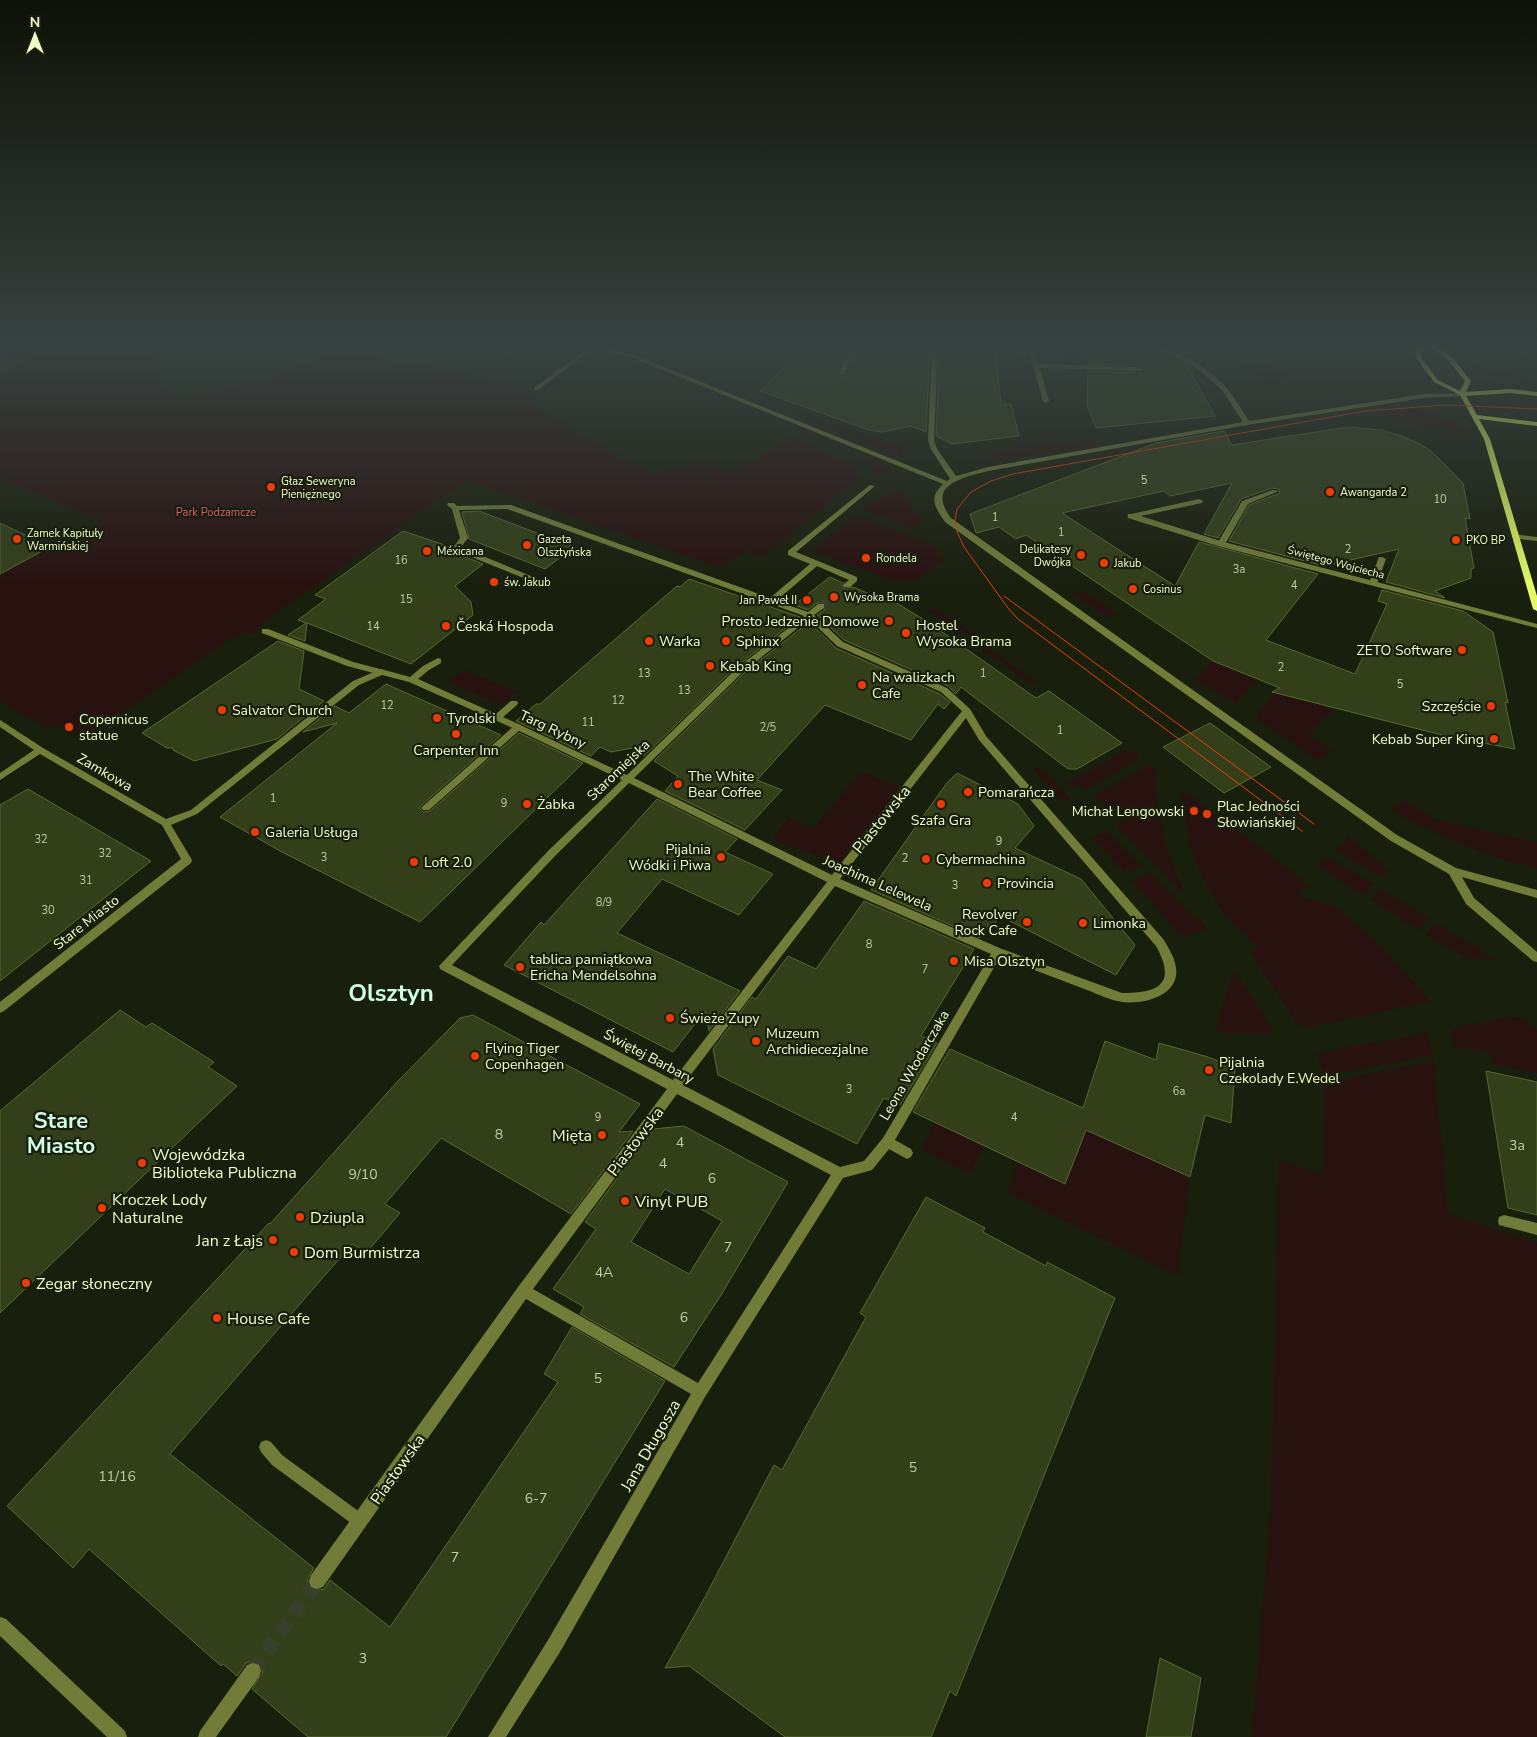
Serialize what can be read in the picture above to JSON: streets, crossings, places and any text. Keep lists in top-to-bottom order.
{
  "streets": {
    "street": [
      "Świętego Wojciecha",
      "Targ Rybny",
      "Staromiejska",
      "Zamkowa",
      "Piastowska",
      "Joachima Lelewela",
      "Stare Miasto",
      "Świętej Barbary",
      "Leona Włodarczaka",
      "Jana Długosza"
    ]
  },
  "crossings": [
    ["Targ Rybny", "Staromiejska"],
    ["Targ Rybny", "Joachima Lelewela"],
    ["Staromiejska", "Joachima Lelewela"],
    ["Staromiejska", "Świętej Barbary"],
    ["Zamkowa", "Stare Miasto"],
    ["Piastowska", "Joachima Lelewela"],
    ["Piastowska", "Świętej Barbary"],
    ["Joachima Lelewela", "Leona Włodarczaka"],
    ["Świętej Barbary", "Leona Włodarczaka"],
    ["Świętej Barbary", "Jana Długosza"],
    ["Leona Włodarczaka", "Jana Długosza"]
  ],
  "districts": ["Olsztyn", "Stare Miasto"],
  "parks": ["Park Podzamcze"],
  "places": [
    "Głaz Seweryna Pieniężnego",
    "Awangarda 2",
    "Zamek Kapituły Warmińskiej",
    "PKO BP",
    "Gazeta Olsztyńska",
    "Méxicana",
    "Delikatesy Dwójka",
    "Rondela",
    "Jakub",
    "św. Jakub",
    "Cosinus",
    "Wysoka Brama",
    "Jan Paweł II",
    "Prosto Jedzenie Domowe",
    "Česká Hospoda",
    "Hostel Wysoka Brama",
    "Warka",
    "Sphinx",
    "ZETO Software",
    "Kebab King",
    "Na walizkach Cafe",
    "Szczęście",
    "Salvator Church",
    "Tyrolski",
    "Copernicus statue",
    "Carpenter Inn",
    "Kebab Super King",
    "The White Bear Coffee",
    "Pomarańcza",
    "Żabka",
    "Szafa Gra",
    "Michał Lengowski",
    "Plac Jedności Słowiańskiej",
    "Galeria Usługa",
    "Pijalnia Wódki i Piwa",
    "Cybermachina",
    "Loft 2.0",
    "Provincia",
    "Revolver Rock Cafe",
    "Limonka",
    "Misa Olsztyn",
    "tablica pamiątkowa Ericha Mendelsohna",
    "Świeże Zupy",
    "Muzeum Archidiecezjalne",
    "Flying Tiger Copenhagen",
    "Pijalnia Czekolady E.Wedel",
    "Mięta",
    "Wojewódzka Biblioteka Publiczna",
    "Vinyl PUB",
    "Kroczek Lody Naturalne",
    "Dziupla",
    "Jan z Łajs",
    "Dom Burmistrza",
    "Zegar słoneczny",
    "House Cafe"
  ],
  "house_numbers": [
    "5",
    "10",
    "1",
    "1",
    "2",
    "16",
    "3a",
    "4",
    "15",
    "14",
    "2",
    "13",
    "1",
    "5",
    "13",
    "12",
    "12",
    "11",
    "2/5",
    "1",
    "1",
    "9",
    "32",
    "9",
    "32",
    "3",
    "2",
    "31",
    "3",
    "8/9",
    "30",
    "8",
    "7",
    "3",
    "6a",
    "9",
    "4",
    "8",
    "4",
    "3a",
    "4",
    "9/10",
    "6",
    "7",
    "4A",
    "6",
    "5",
    "5",
    "11/16",
    "6-7",
    "7",
    "3"
  ],
  "north": "top"
}
